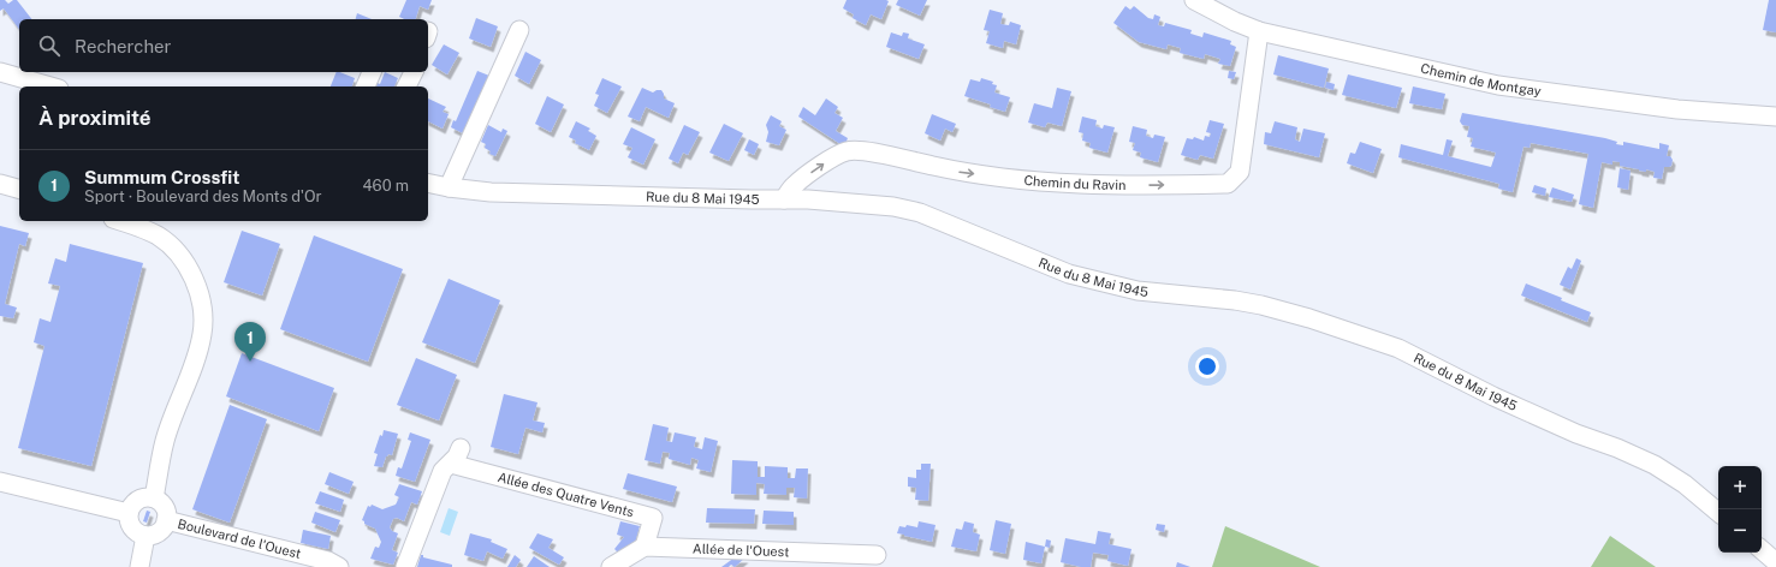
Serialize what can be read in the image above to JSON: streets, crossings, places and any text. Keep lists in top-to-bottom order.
{
  "streets": {
    "street": [
      "Chemin de Montgay",
      "Chemin du Ravin",
      "Rue du 8 Mai 1945",
      "Allée des Quatre Vents",
      "Boulevard de l'Ouest",
      "Allée de l'Ouest"
    ]
  },
  "crossings": [
    ["Chemin de Montgay", "Chemin du Ravin"],
    ["Chemin du Ravin", "Rue du 8 Mai 1945"],
    ["Allée des Quatre Vents", "Allée de l'Ouest"]
  ],
  "one_way": ["Chemin du Ravin"],
  "page": {
    "search": "Rechercher",
    "heading": "À proximité",
    "list": [
      {
        "mark": "1",
        "name": "Summum Crossfit",
        "note": "Sport · Boulevard des Monts d'Or",
        "value": "460 m"
      }
    ],
    "pins": "1",
    "map_buttons": ["+", "−"]
  }
}
